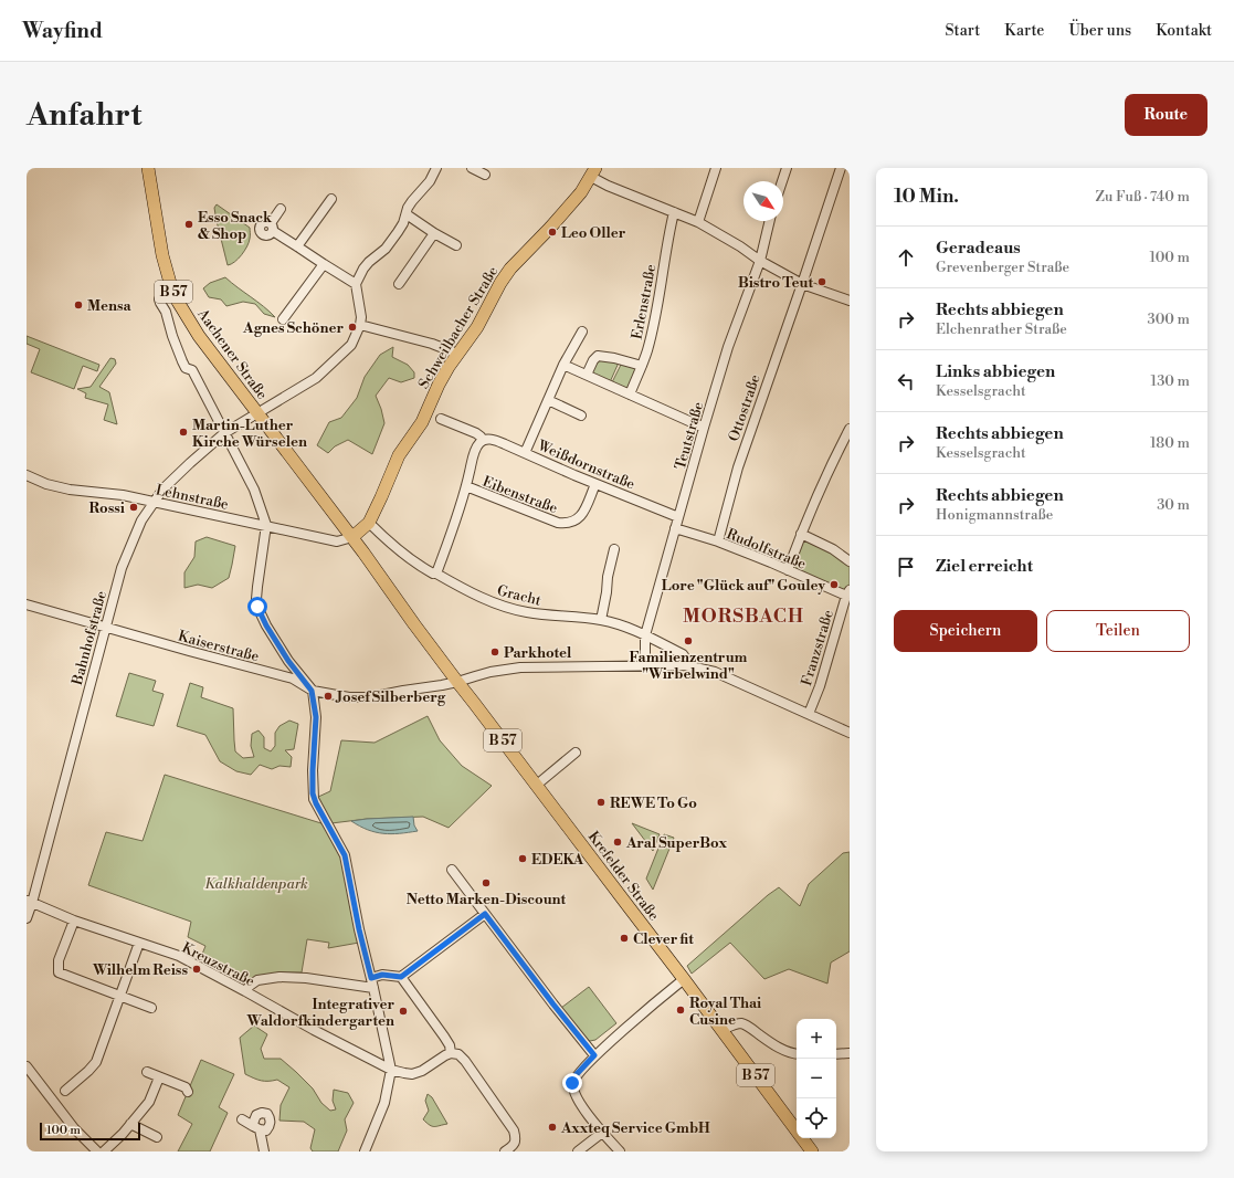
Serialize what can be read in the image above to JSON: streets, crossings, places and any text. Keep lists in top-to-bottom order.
{
  "streets": {
    "main road": [
      "B 57",
      "Schweilbacher Straße",
      "Aachener Straße",
      "Krefelder Straße"
    ],
    "street": [
      "Erlenstraße",
      "Ottostraße",
      "Teutstraße",
      "Weißdornstraße",
      "Eibenstraße",
      "Lehnstraße",
      "Rudolfstraße",
      "Gracht",
      "Bahnhofstraße",
      "Kaiserstraße",
      "Franzstraße",
      "Kreuzstraße"
    ]
  },
  "crossings": [
    ["Schweilbacher Straße", "Aachener Straße"],
    ["Schweilbacher Straße", "Lehnstraße"],
    ["Schweilbacher Straße", "Gracht"],
    ["Aachener Straße", "Lehnstraße"],
    ["Aachener Straße", "Bahnhofstraße"],
    ["Aachener Straße", "Kaiserstraße"],
    ["Aachener Straße", "Krefelder Straße"],
    ["Ottostraße", "Rudolfstraße"],
    ["Teutstraße", "Weißdornstraße"],
    ["Teutstraße", "Rudolfstraße"],
    ["Teutstraße", "Gracht"],
    ["Teutstraße", "Kaiserstraße"],
    ["Weißdornstraße", "Eibenstraße"],
    ["Lehnstraße", "Bahnhofstraße"],
    ["Rudolfstraße", "Franzstraße"],
    ["Gracht", "Kaiserstraße"],
    ["Bahnhofstraße", "Kaiserstraße"],
    ["Bahnhofstraße", "Kreuzstraße"],
    ["Kaiserstraße", "Franzstraße"],
    ["Kaiserstraße", "Krefelder Straße"]
  ],
  "districts": ["MORSBACH"],
  "parks": ["Kalkhaldenpark"],
  "places": [
    "Esso Snack & Shop",
    "Leo Oller",
    "Bistro Teut",
    "Mensa",
    "Agnes Schöner",
    "Martin-Luther Kirche Würselen",
    "Rossi",
    "Lore \"Glück auf\" Gouley",
    "Familienzentrum \"Wirbelwind\"",
    "Parkhotel",
    "Josef Silberberg",
    "REWE To Go",
    "Aral SuperBox",
    "EDEKA",
    "Netto Marken-Discount",
    "Clever fit",
    "Wilhelm Reiss",
    "Royal Thai Cusine",
    "Integrativer Waldorfkindergarten",
    "Axxteq Service GmbH"
  ],
  "scale_bar": "100 m",
  "north": "bottom right",
  "page": {
    "header": "Wayfind",
    "nav": [
      "Start",
      "Karte",
      "Über uns",
      "Kontakt"
    ],
    "buttons": [
      "Route",
      ["Speichern", "Teilen"]
    ],
    "title": "Anfahrt",
    "heading": ["10 Min.", "Zu Fuß · 740 m"],
    "list": [
      ["Geradeaus", "Grevenberger Straße", "100 m"],
      ["Rechts abbiegen", "Elchenrather Straße", "300 m"],
      ["Links abbiegen", "Kesselsgracht", "130 m"],
      ["Rechts abbiegen", "Kesselsgracht", "180 m"],
      ["Rechts abbiegen", "Honigmannstraße", "30 m"],
      "Ziel erreicht"
    ],
    "map_buttons": ["+", "−"],
    "scale": "100 m"
  }
}
